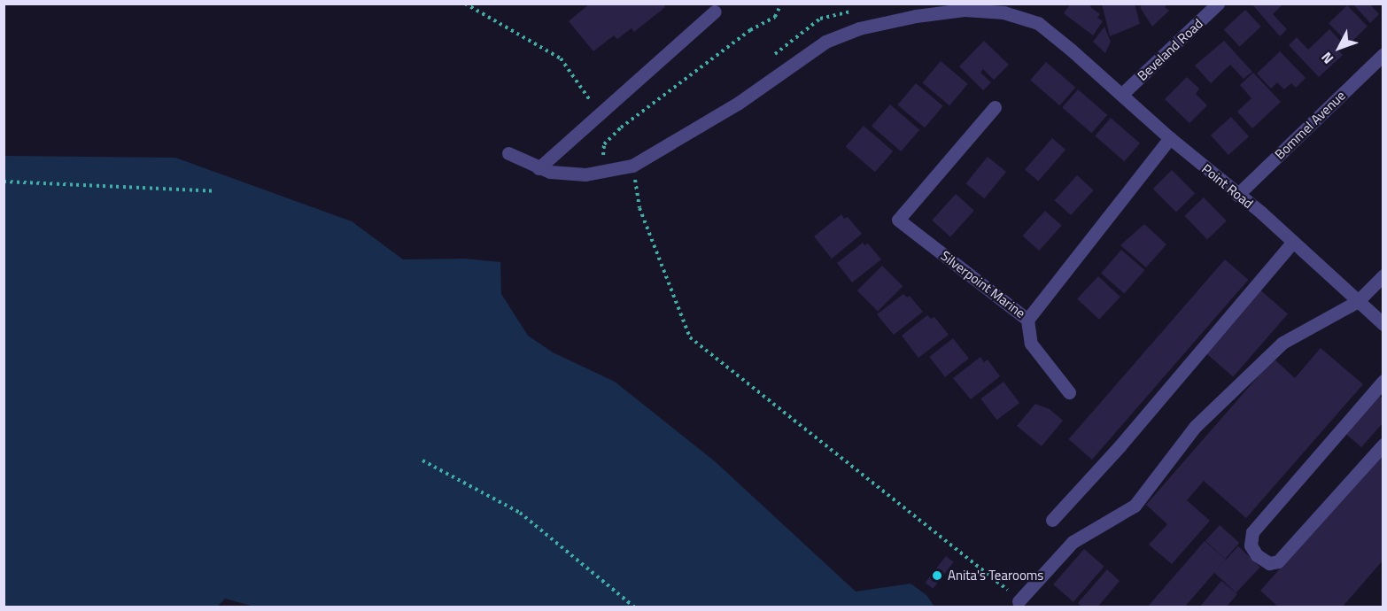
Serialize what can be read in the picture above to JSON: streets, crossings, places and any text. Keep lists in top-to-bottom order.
{
  "streets": {
    "street": [
      "Beveland Road",
      "Bommel Avenue",
      "Point Road",
      "Silverpoint Marine"
    ]
  },
  "crossings": [
    ["Beveland Road", "Point Road"],
    ["Bommel Avenue", "Point Road"],
    ["Point Road", "Silverpoint Marine"]
  ],
  "places": ["Anita's Tearooms"],
  "north": "bottom left"
}
